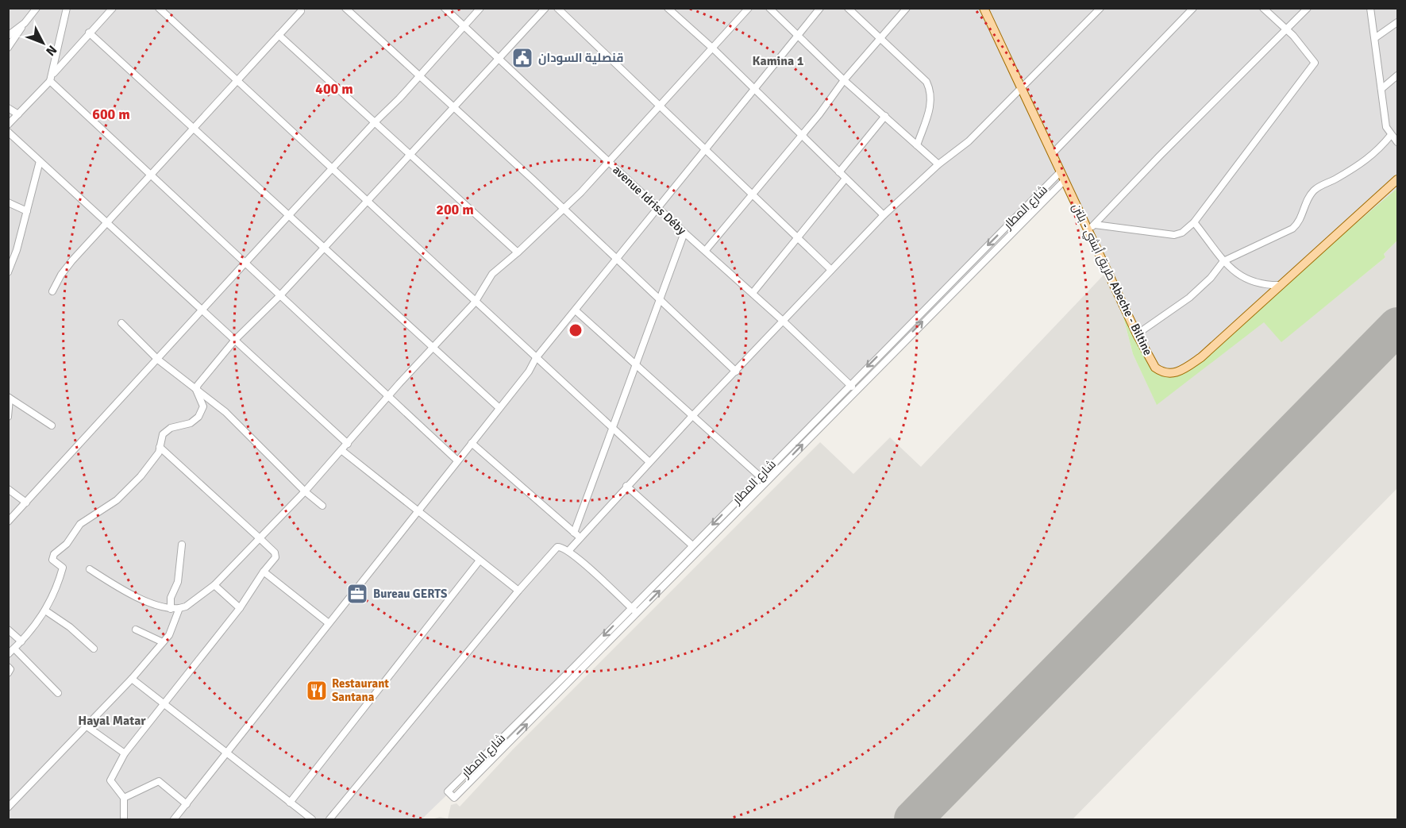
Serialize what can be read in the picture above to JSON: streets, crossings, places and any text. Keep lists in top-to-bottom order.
{
  "streets": {
    "main road": ["طريق أبشي - بلتن Abeche - Biltine"],
    "street": ["avenue Idriss Déby", "شارع المطار"]
  },
  "crossings": [
    ["avenue Idriss Déby", "شارع المطار"],
    ["شارع المطار", "طريق أبشي - بلتن Abeche - Biltine"]
  ],
  "districts": ["Kamina 1", "Hayal Matar"],
  "places": {
    "public building": ["قنصلية السودان"],
    "office": ["Bureau GERTS"],
    "restaurant": ["Restaurant Santana"]
  },
  "north": "bottom right",
  "rings": ["400 m", "600 m", "200 m"]
}
